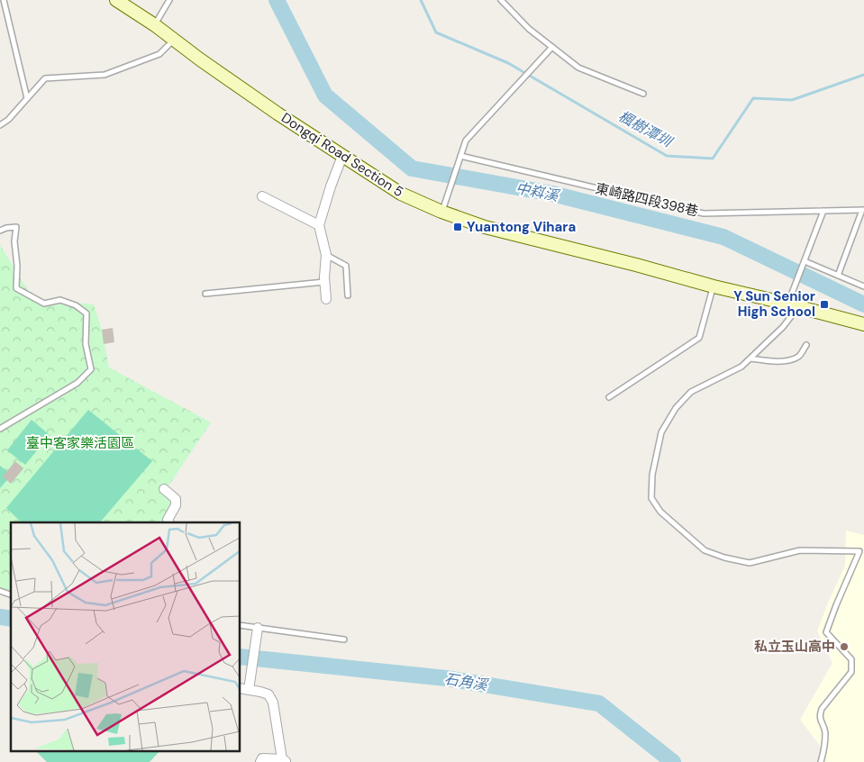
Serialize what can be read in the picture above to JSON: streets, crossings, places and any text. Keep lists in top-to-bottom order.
{
  "streets": {
    "street": ["Dongqi Road Section 5"],
    "lane": ["東崎路四段398巷"]
  },
  "water": ["楓樹潭圳", "中嵙溪", "石角溪"],
  "parks": ["臺中客家樂活園區"],
  "places": {
    "transit": ["Yuantong Vihara", "Y Sun Senior High School"],
    "other": ["私立玉山高中"]
  }
}
